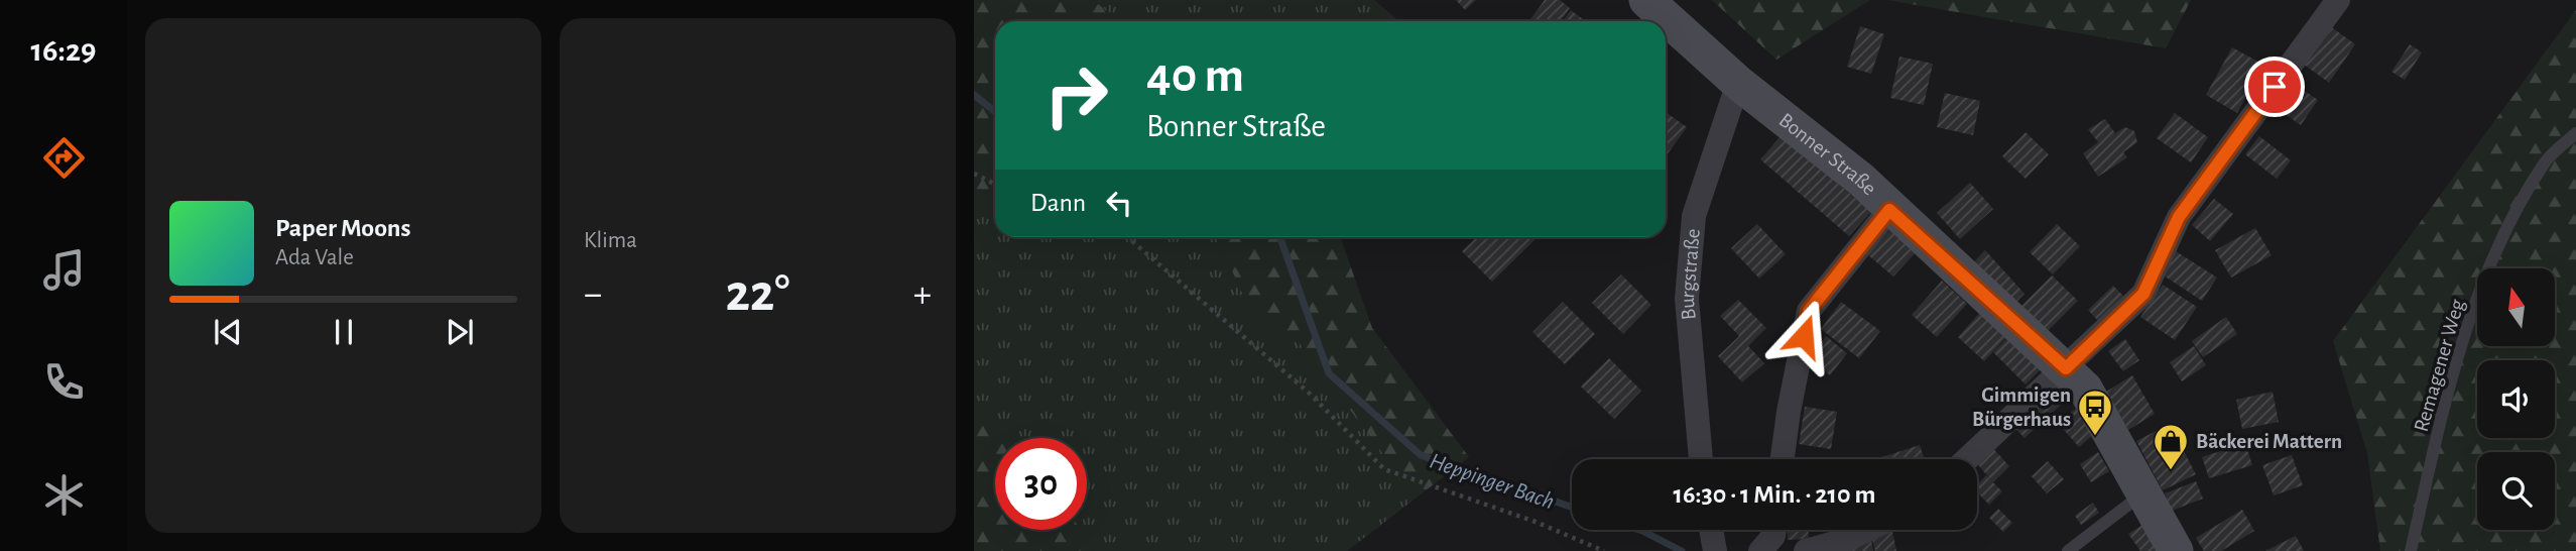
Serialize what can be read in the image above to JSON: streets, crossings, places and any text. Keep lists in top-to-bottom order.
{
  "streets": {
    "main road": ["Bonner Straße"],
    "street": ["Burgstraße"],
    "lane": ["Remagener Weg"]
  },
  "crossings": [
    ["Bonner Straße", "Burgstraße"]
  ],
  "water": ["Heppinger Bach"],
  "places": {
    "bus stop": ["Gimmigen Bürgerhaus"],
    "shop": ["Bäckerei Mattern"]
  },
  "north": "top",
  "page": {
    "tabs": "16:29",
    "tile": "Klima",
    "turn": ["40 m", "Bonner Straße"],
    "then": "Dann",
    "song": ["Paper Moons", "Ada Vale"],
    "heat": ["−", "22°", "+"],
    "limit": "30",
    "trip": "16:30 · 1 Min. · 210 m"
  }
}
